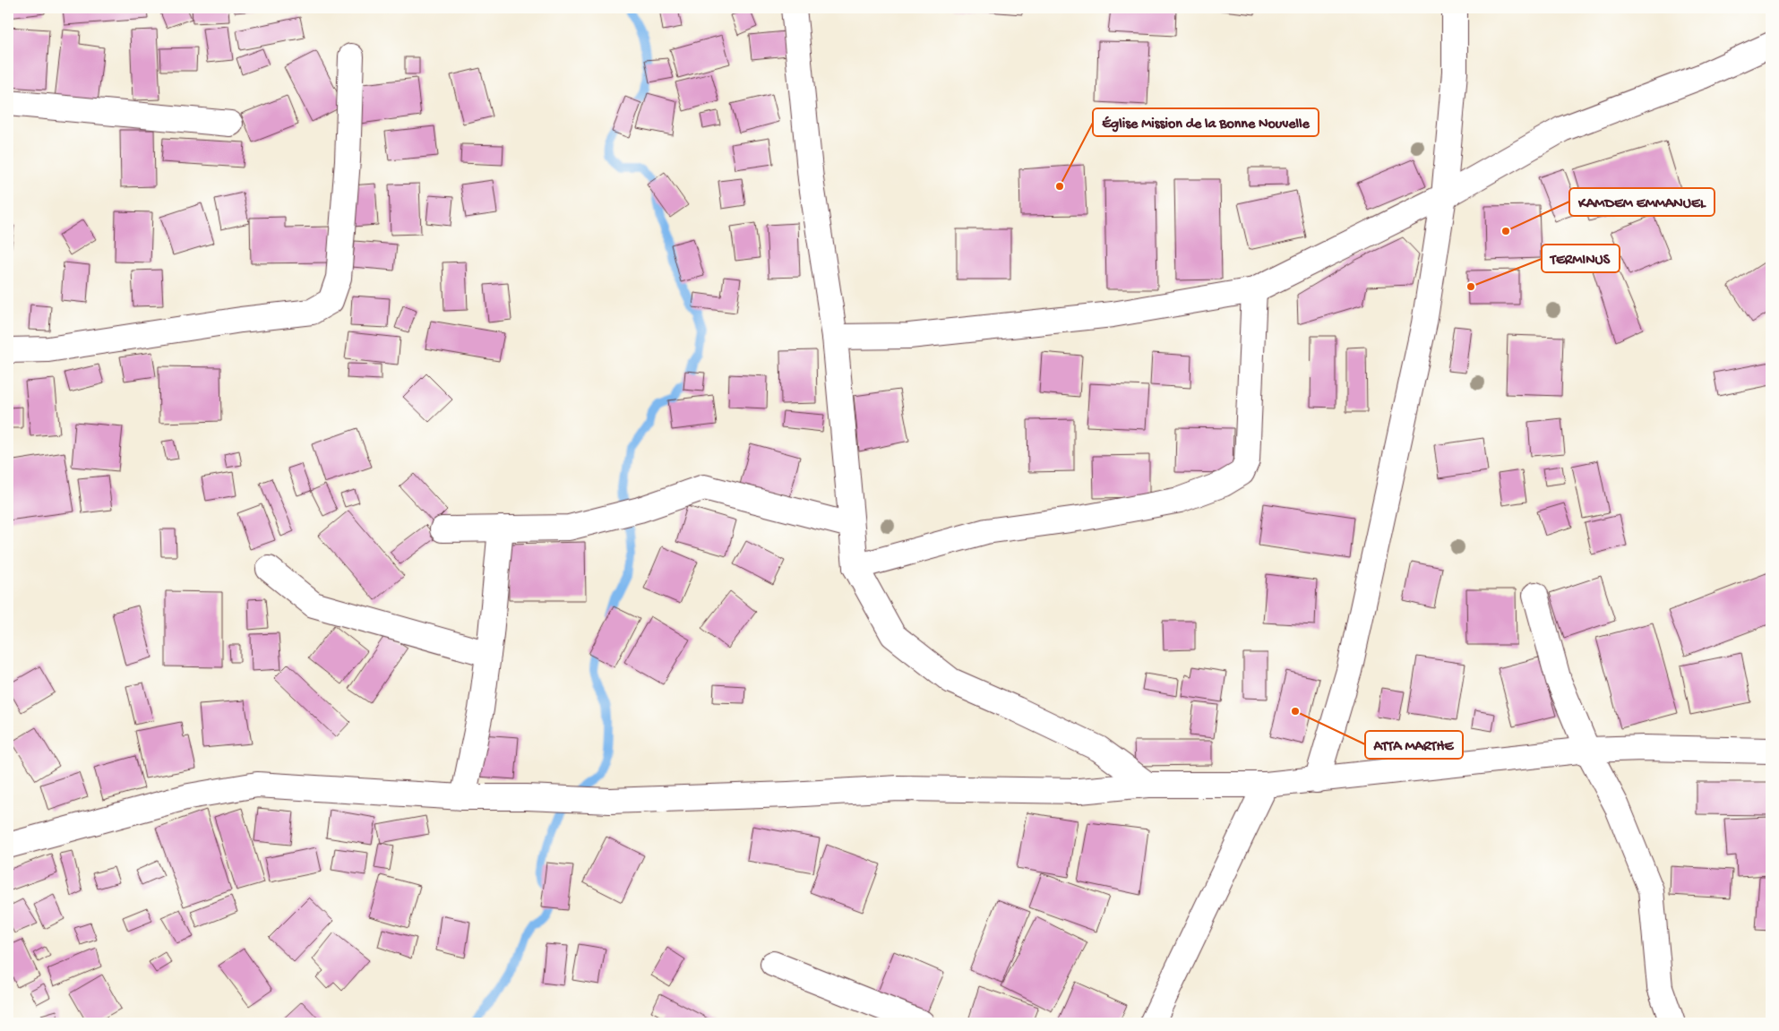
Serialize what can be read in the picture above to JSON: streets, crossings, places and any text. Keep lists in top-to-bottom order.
{
  "places": [
    "Église Mission de la Bonne Nouvelle",
    "KAMDEM EMMANUEL",
    "TERMINUS",
    "ATTA MARTHE"
  ]
}
